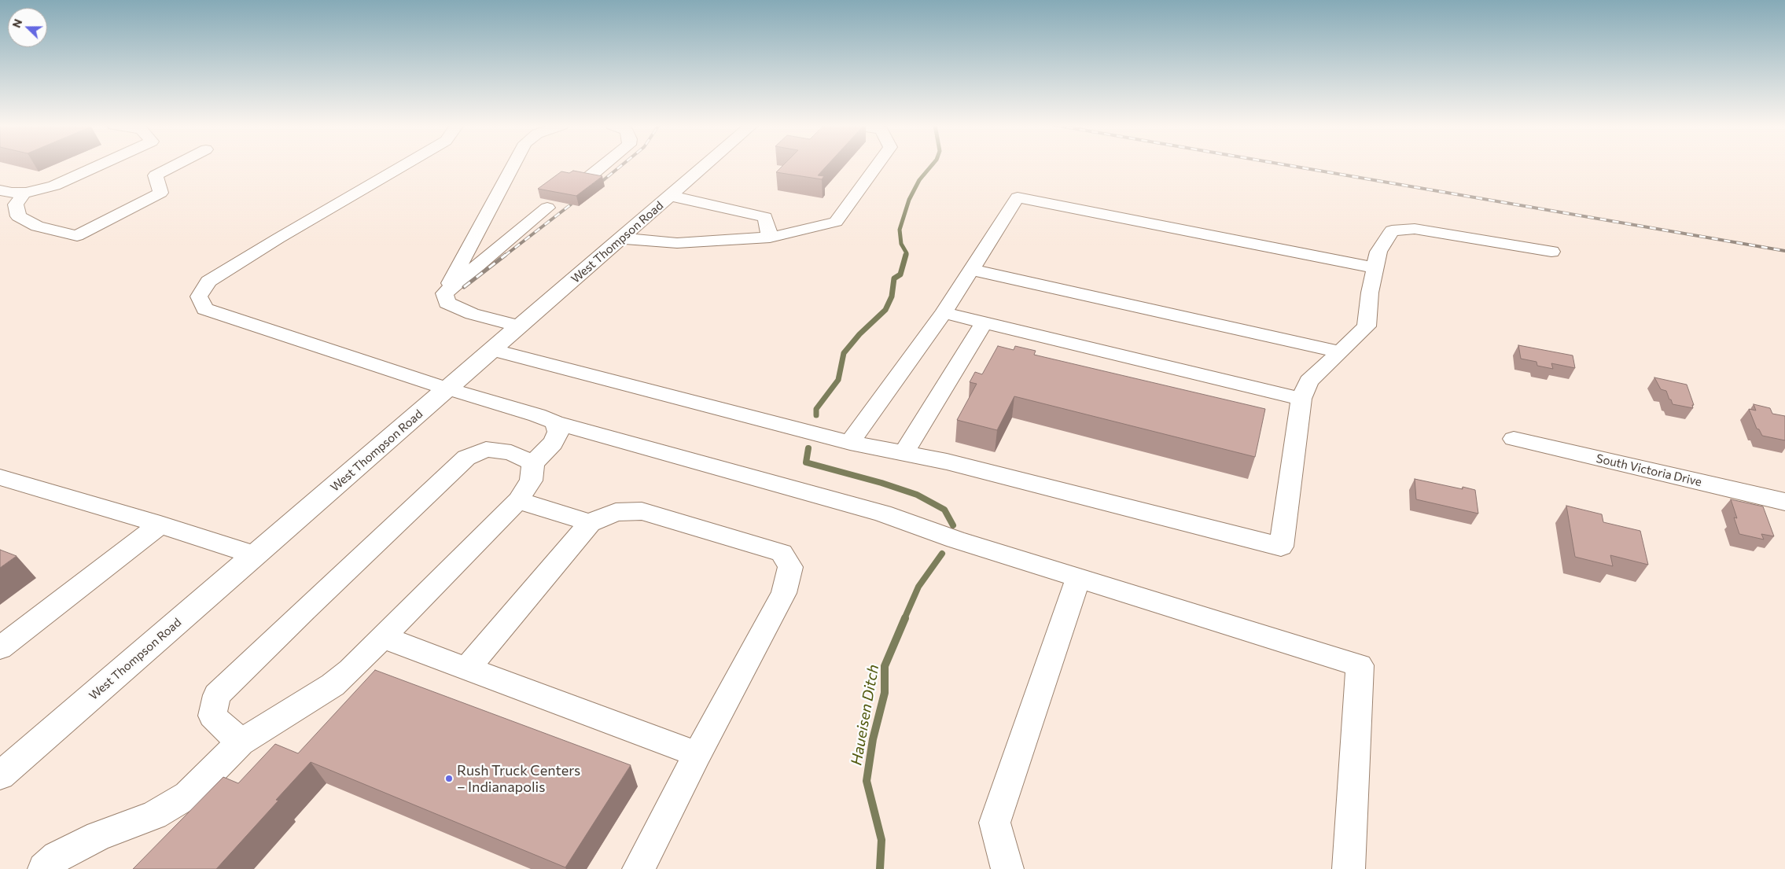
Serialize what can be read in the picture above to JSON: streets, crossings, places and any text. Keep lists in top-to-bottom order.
{
  "streets": {
    "street": ["West Thompson Road", "South Victoria Drive"]
  },
  "water": ["Haueisen Ditch"],
  "places": ["Rush Truck Centers – Indianapolis"],
  "north": "left"
}
